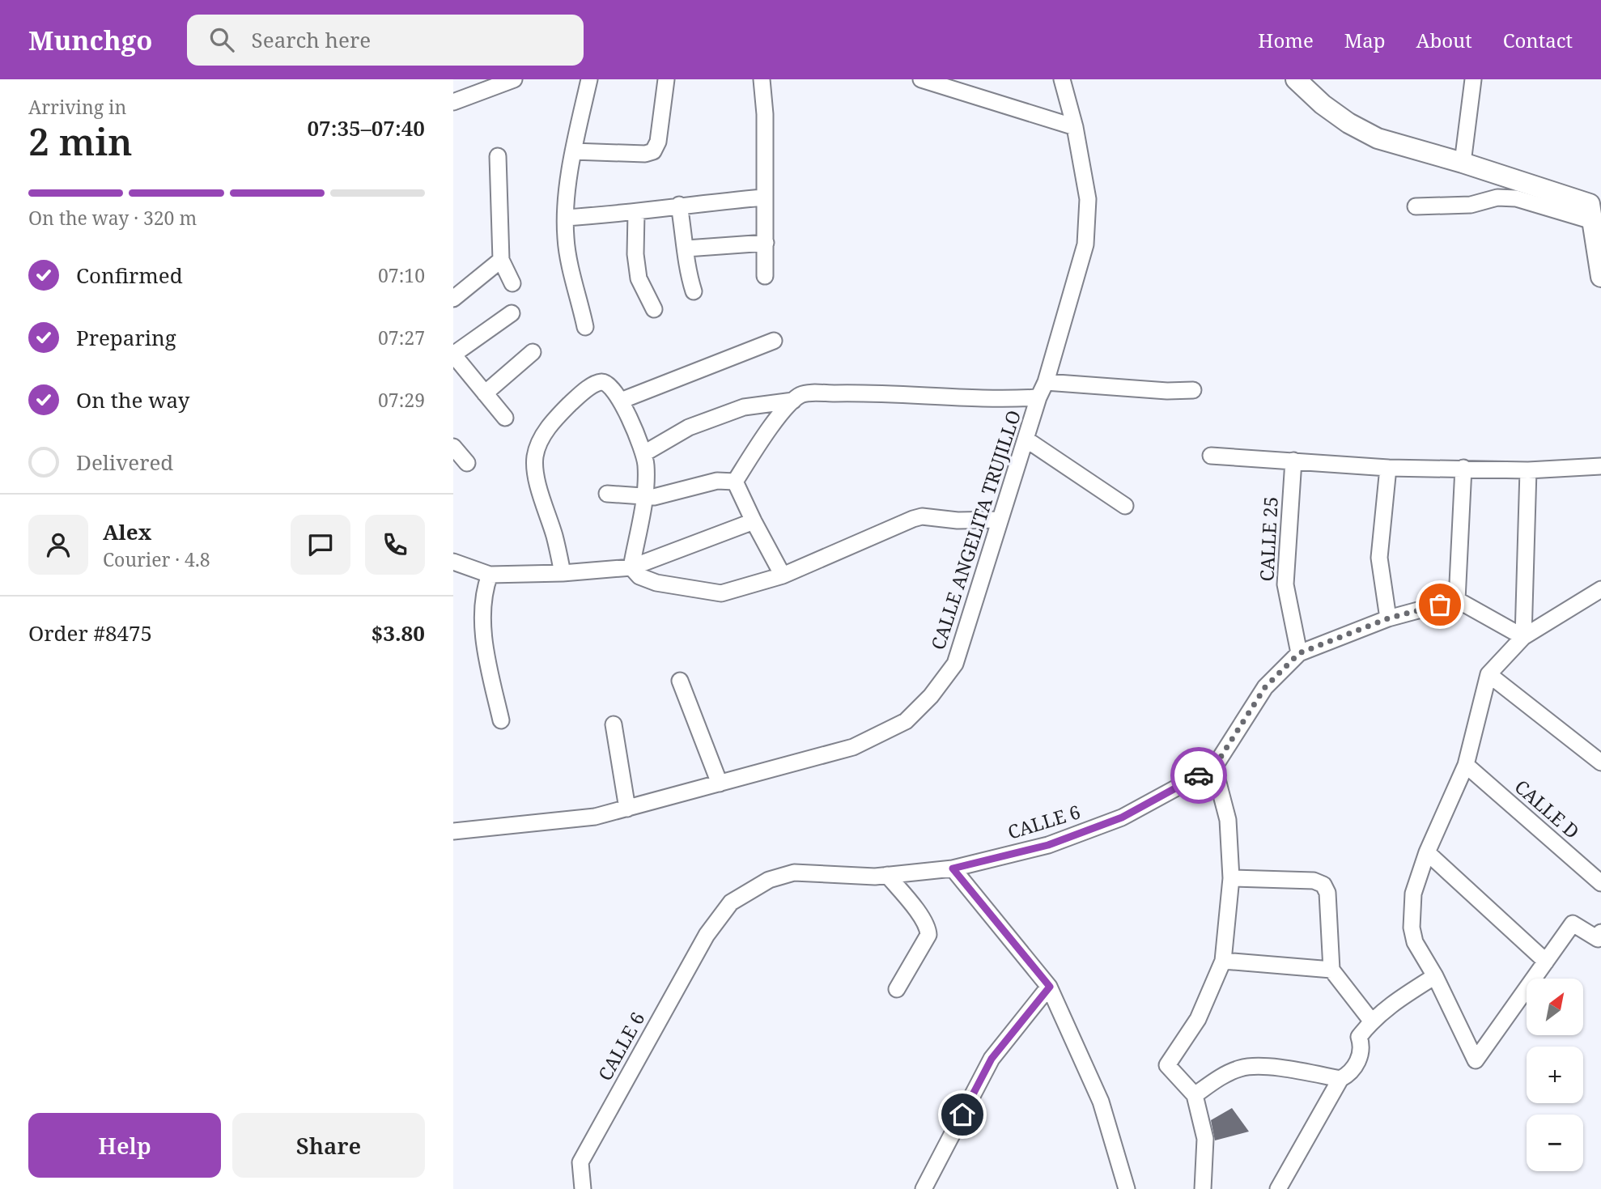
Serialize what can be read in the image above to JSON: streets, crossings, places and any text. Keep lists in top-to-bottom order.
{
  "streets": {
    "street": [
      "CALLE ANGELITA TRUJILLO",
      "CALLE 25",
      "CALLE D",
      "CALLE 6"
    ]
  },
  "crossings": [
    ["CALLE 25", "CALLE 6"]
  ],
  "north": "top right",
  "page": {
    "header": "Munchgo",
    "search": "Search here",
    "nav": [
      "Home",
      "Map",
      "About",
      "Contact"
    ],
    "heading": ["2 min", "Arriving in", "07:35–07:40"],
    "panel": [
      "Alex",
      "Courier · 4.8",
      "Order #8475",
      "$3.80"
    ],
    "bar": "On the way · 320 m",
    "list": [
      ["Confirmed", "07:10"],
      ["Preparing", "07:27"],
      ["On the way", "07:29"],
      "Delivered"
    ],
    "map_buttons": ["+", "−"],
    "buttons": ["Help", "Share"]
  }
}
